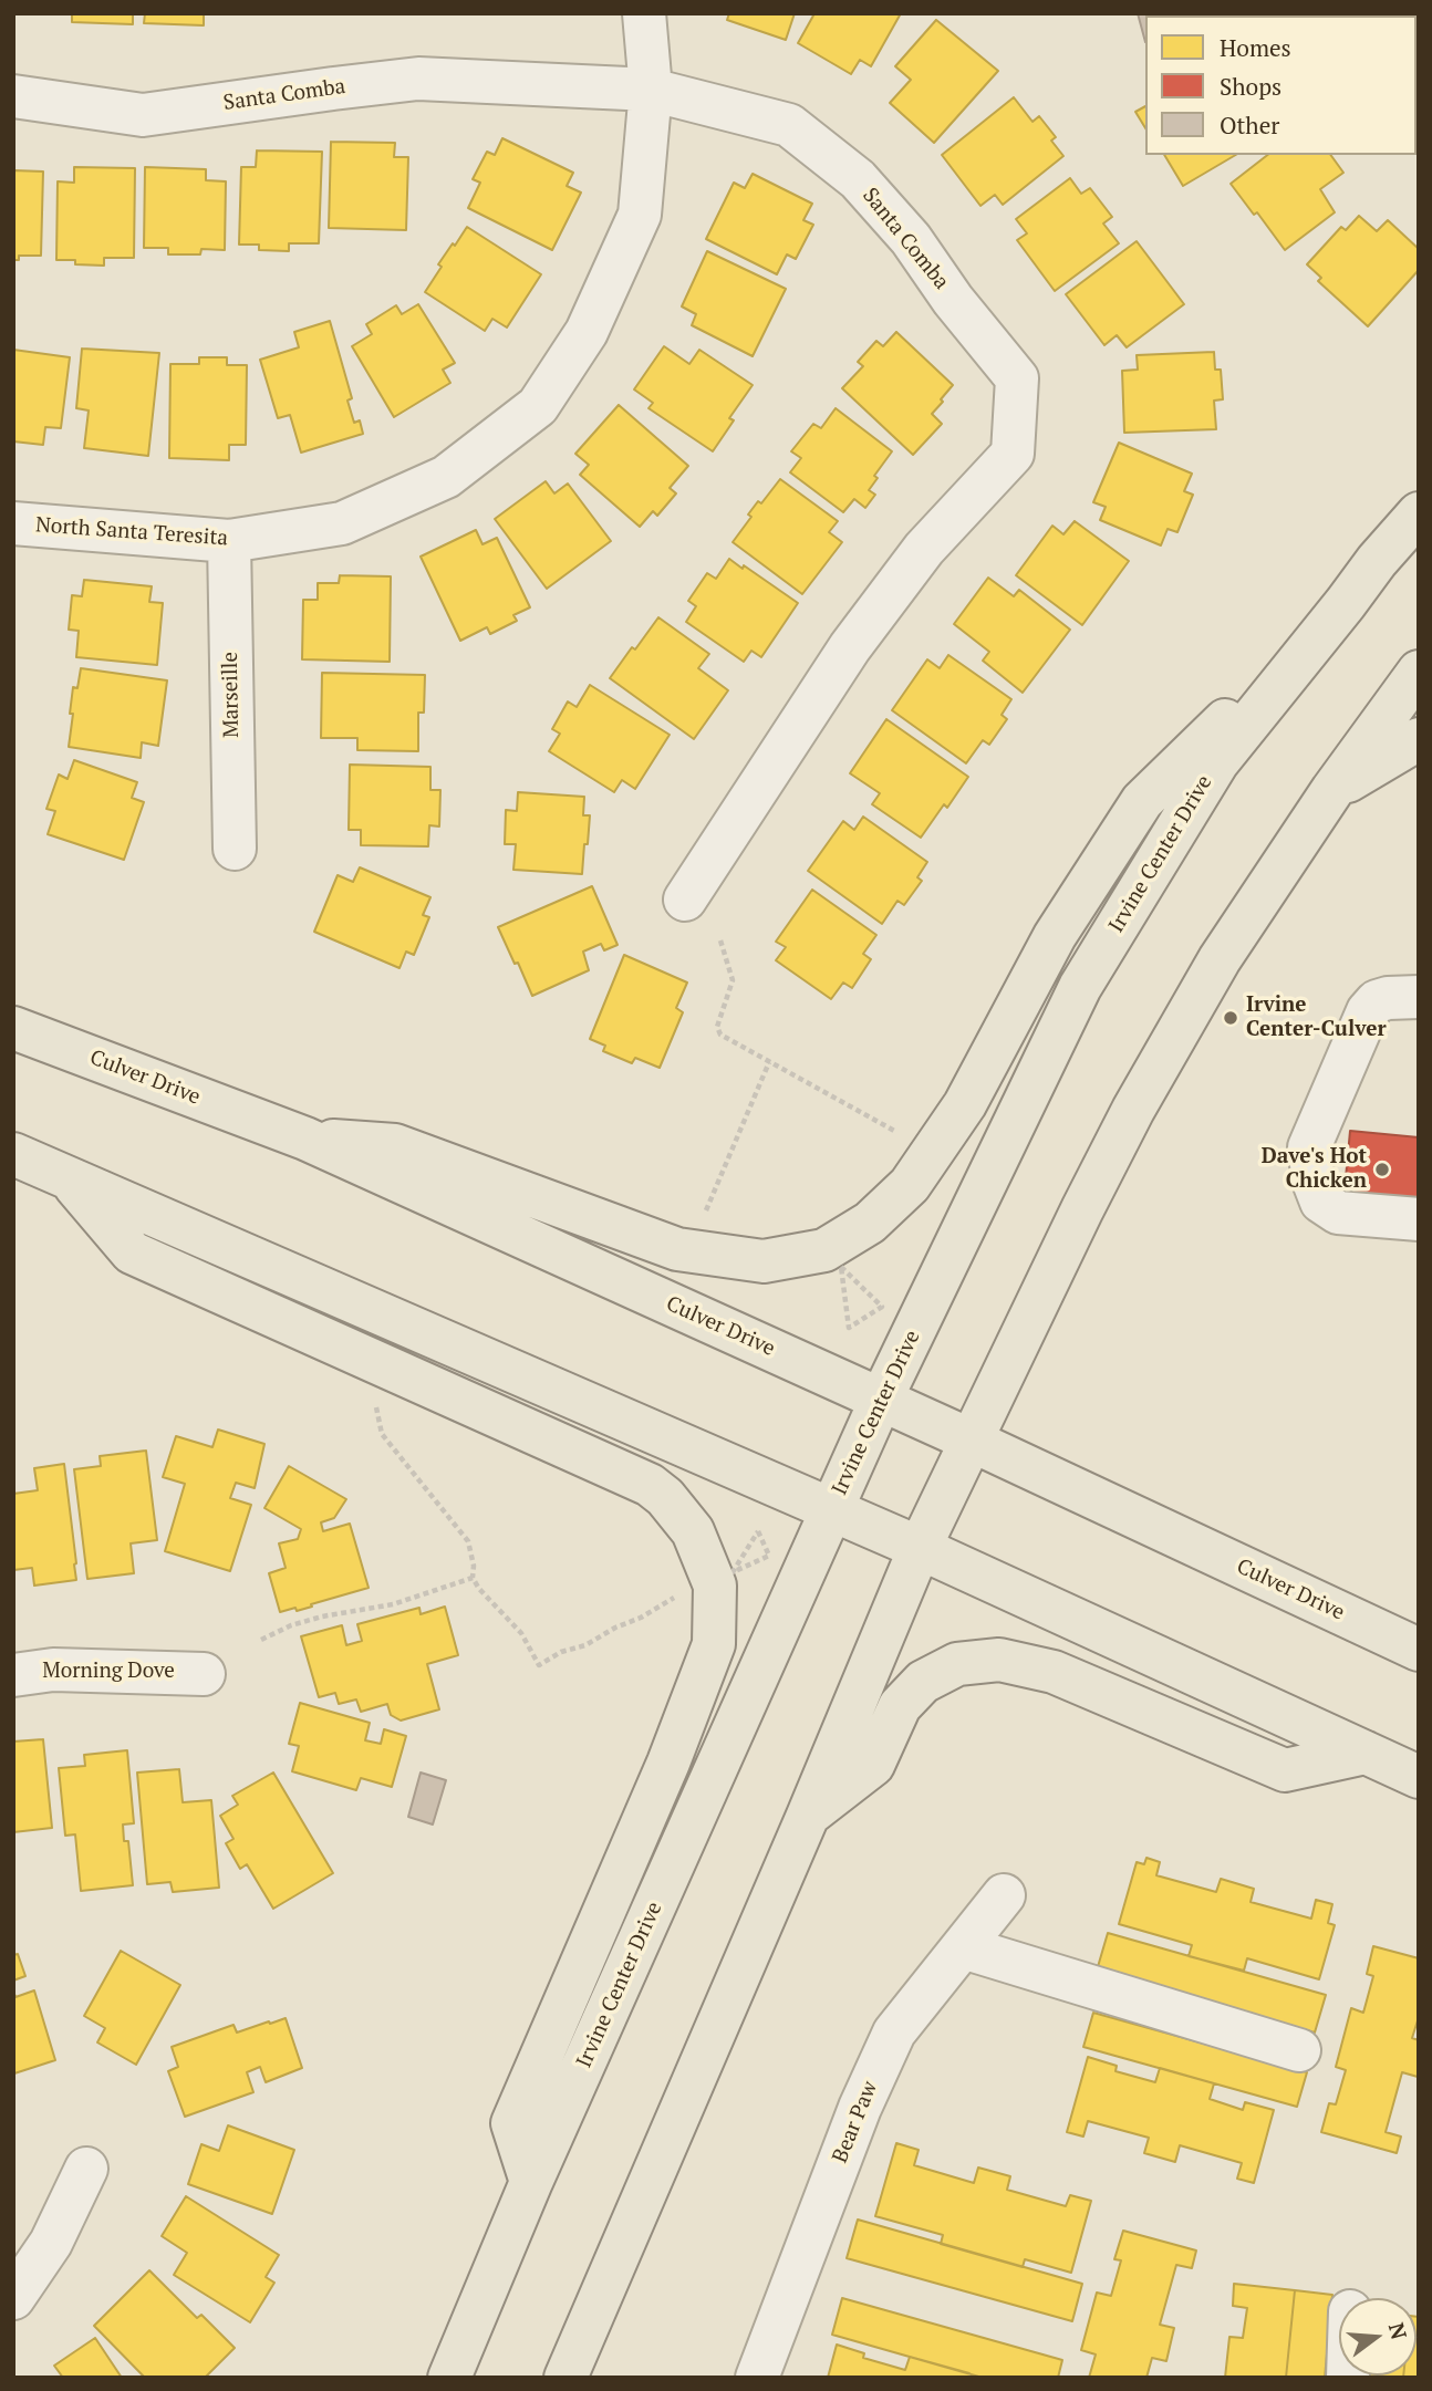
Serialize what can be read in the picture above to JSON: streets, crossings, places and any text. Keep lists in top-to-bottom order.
{
  "streets": {
    "main road": ["Irvine Center Drive", "Culver Drive"],
    "street": [
      "Santa Comba",
      "North Santa Teresita",
      "Marseille",
      "Morning Dove",
      "Bear Paw"
    ]
  },
  "crossings": [
    ["Santa Comba", "North Santa Teresita"],
    ["North Santa Teresita", "Marseille"],
    ["Irvine Center Drive", "Culver Drive"]
  ],
  "places": ["Irvine Center-Culver", "Dave's Hot Chicken"],
  "legend": ["Homes", "Shops", "Other"],
  "north": "right"
}
